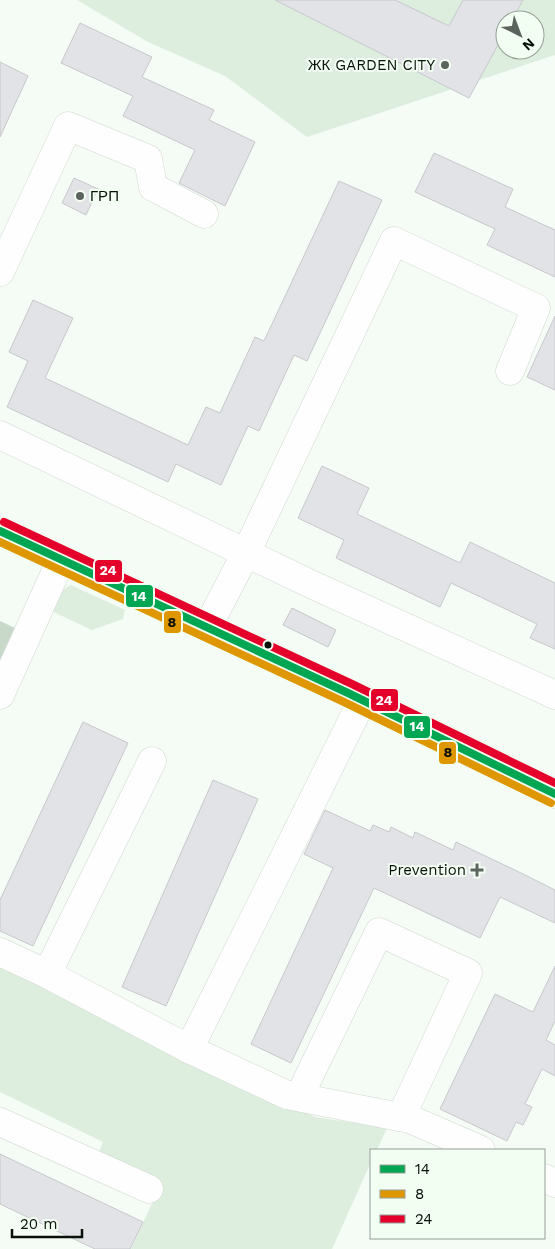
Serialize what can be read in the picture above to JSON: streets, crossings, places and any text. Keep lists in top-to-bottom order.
{
  "places": {
    "other": ["ЖК GARDEN CITY", "ГРП"],
    "health": ["Prevention"]
  },
  "lines": ["transit line 24", "transit line 14", "transit line 8"],
  "legend": ["14", "8", "24"],
  "scale_bar": "20 m",
  "north": "bottom right"
}
